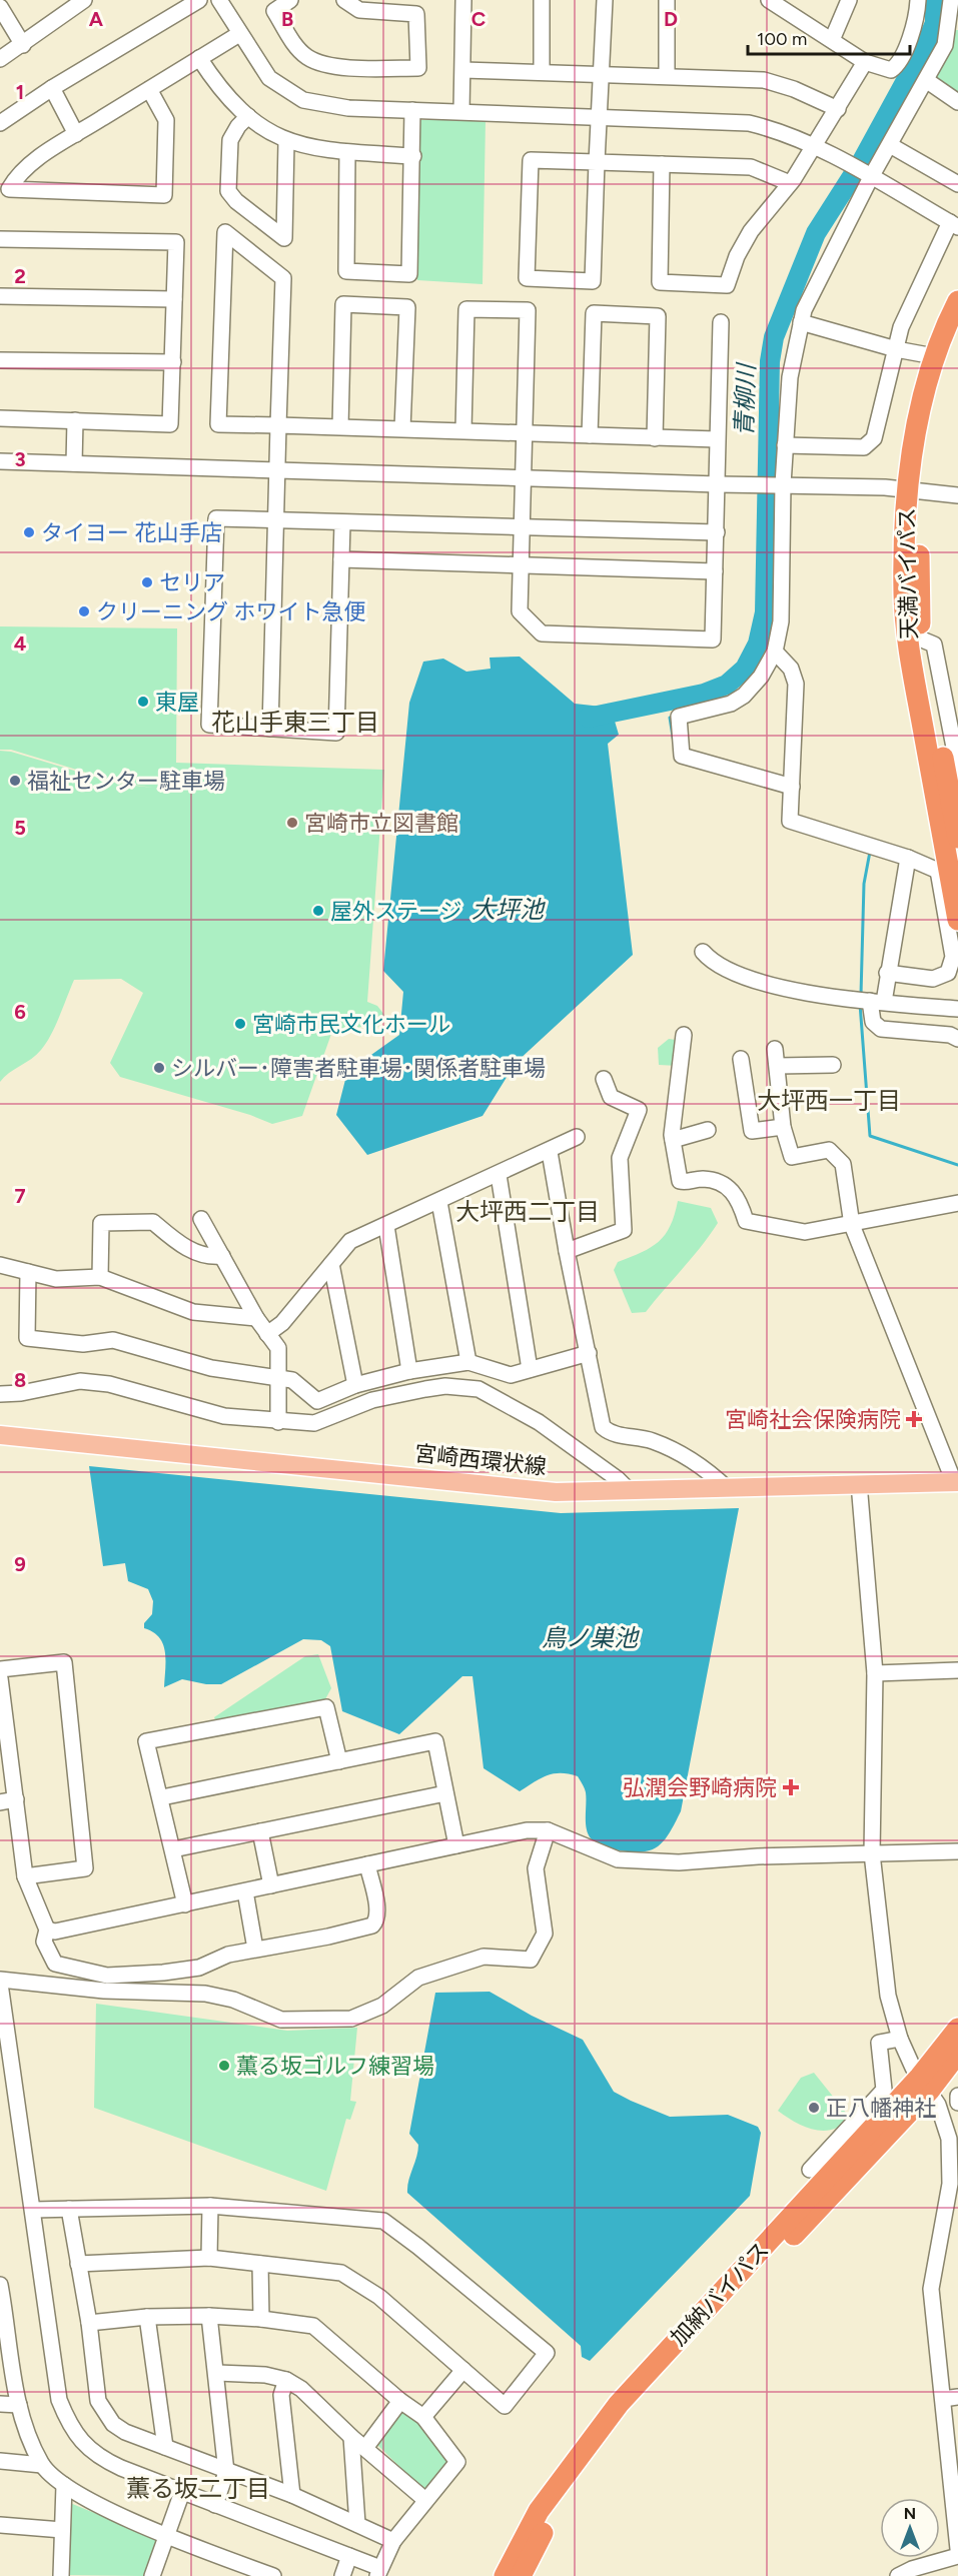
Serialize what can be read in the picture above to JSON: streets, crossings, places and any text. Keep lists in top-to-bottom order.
{
  "streets": {
    "highway": ["天満バイパス", "加納バイパス"],
    "main road": ["宮崎西環状線"]
  },
  "districts": [
    "花山手東三丁目",
    "大坪西一丁目",
    "大坪西二丁目",
    "薫る坂二丁目"
  ],
  "water": ["青柳川", "大坪池", "鳥ノ巣池"],
  "places": {
    "other": [
      "タイヨー 花山手店",
      "セリア",
      "クリーニング ホワイト急便",
      "東屋",
      "福祉センター駐車場",
      "宮崎市立図書館",
      "屋外ステージ",
      "宮崎市民文化ホール",
      "シルバー･障害者駐車場･関係者駐車場",
      "薫る坂ゴルフ練習場",
      "正八幡神社"
    ],
    "health": ["宮崎社会保険病院", "弘潤会野崎病院"]
  },
  "scale_bar": "100 m",
  "north": "top",
  "grid": {
    "columns": [
      "A",
      "B",
      "C",
      "D"
    ],
    "rows": [
      "1",
      "2",
      "3",
      "4",
      "5",
      "6",
      "7",
      "8",
      "9"
    ]
  }
}
